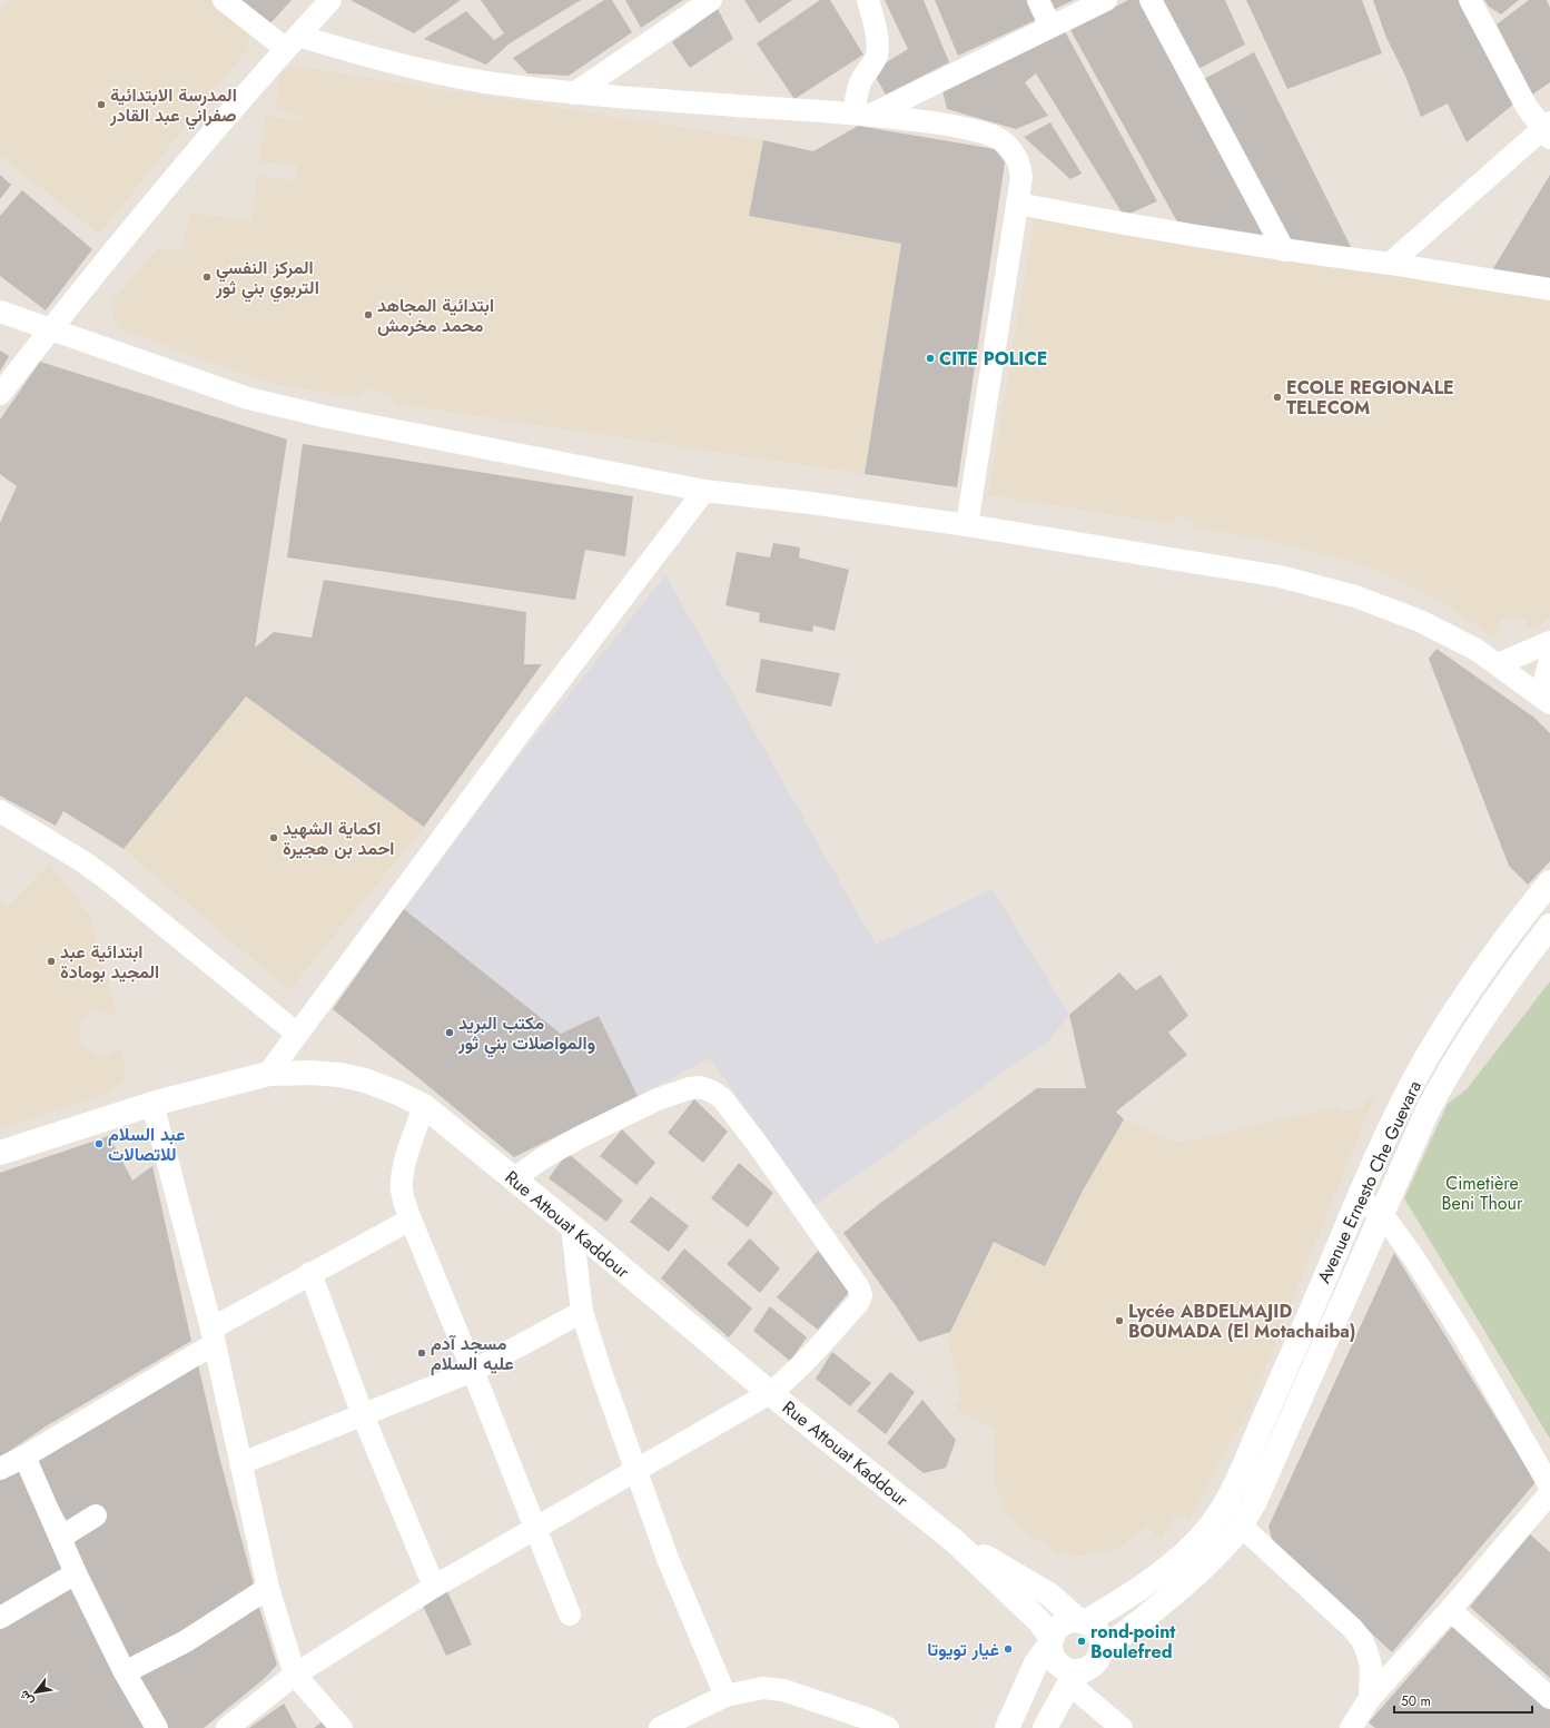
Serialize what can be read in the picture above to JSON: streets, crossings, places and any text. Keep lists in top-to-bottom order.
{
  "streets": {
    "main road": ["Avenue Ernesto Che Guevara", "Rue Attouat Kaddour"]
  },
  "crossings": [
    ["Avenue Ernesto Che Guevara", "Rue Attouat Kaddour"]
  ],
  "parks": ["Cimetière Beni Thour"],
  "places": [
    "المدرسة الابتدائية صفراني عبد القادر",
    "المركز النفسي التربوي بني ثور",
    "ابتدائية المجاهد محمد مخرمش",
    "CITE POLICE",
    "ECOLE REGIONALE TELECOM",
    "اكماية الشهيد احمد بن هجيرة",
    "ابتدائية عبد المجيد بومادة",
    "مكتب البريد والمواصلات بني ثور",
    "عبد السلام للاتصالات",
    "Lycée ABDELMAJID BOUMADA (El Motachaiba)",
    "مسجد آدم عليه السلام",
    "rond-point Boulefred",
    "غيار تويوتا"
  ],
  "scale_bar": "50 m",
  "north": "bottom left"
}
